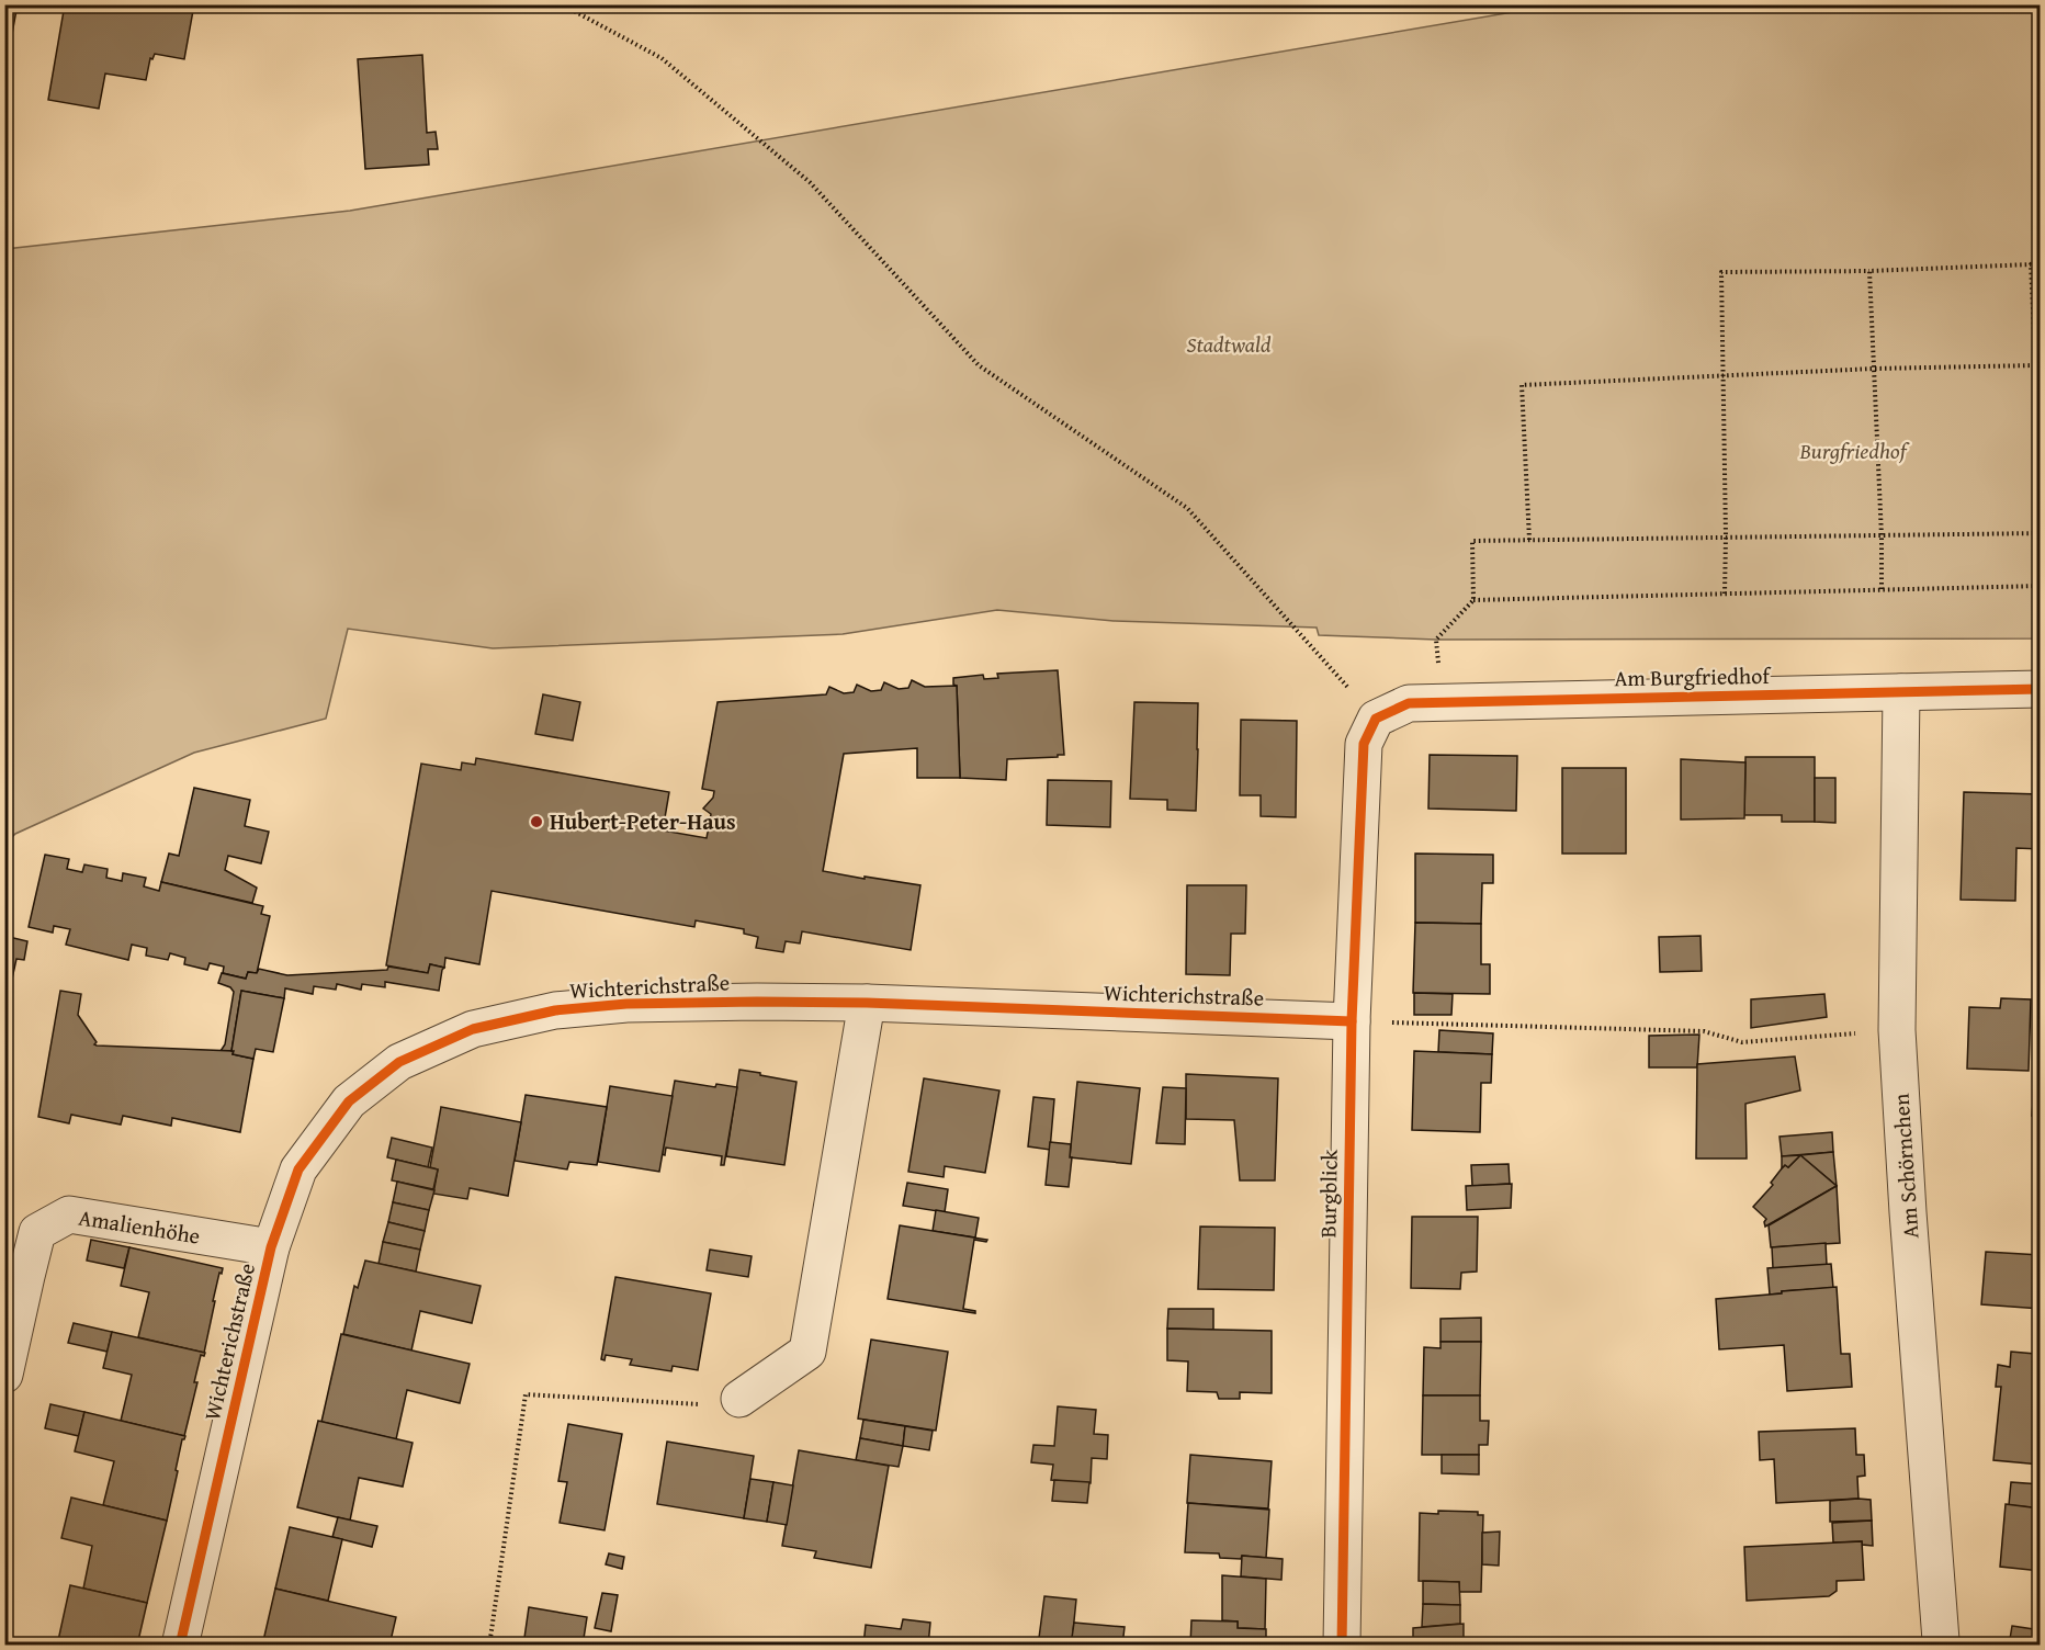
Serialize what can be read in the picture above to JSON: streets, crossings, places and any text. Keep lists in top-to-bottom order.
{
  "streets": {
    "street": [
      "Am Burgfriedhof",
      "Wichterichstraße",
      "Am Schörnchen",
      "Burgblick",
      "Amalienhöhe"
    ]
  },
  "crossings": [
    ["Am Burgfriedhof", "Am Schörnchen"],
    ["Am Burgfriedhof", "Burgblick"],
    ["Wichterichstraße", "Burgblick"],
    ["Wichterichstraße", "Amalienhöhe"]
  ],
  "parks": ["Stadtwald", "Burgfriedhof"],
  "places": ["Hubert-Peter-Haus"]
}
